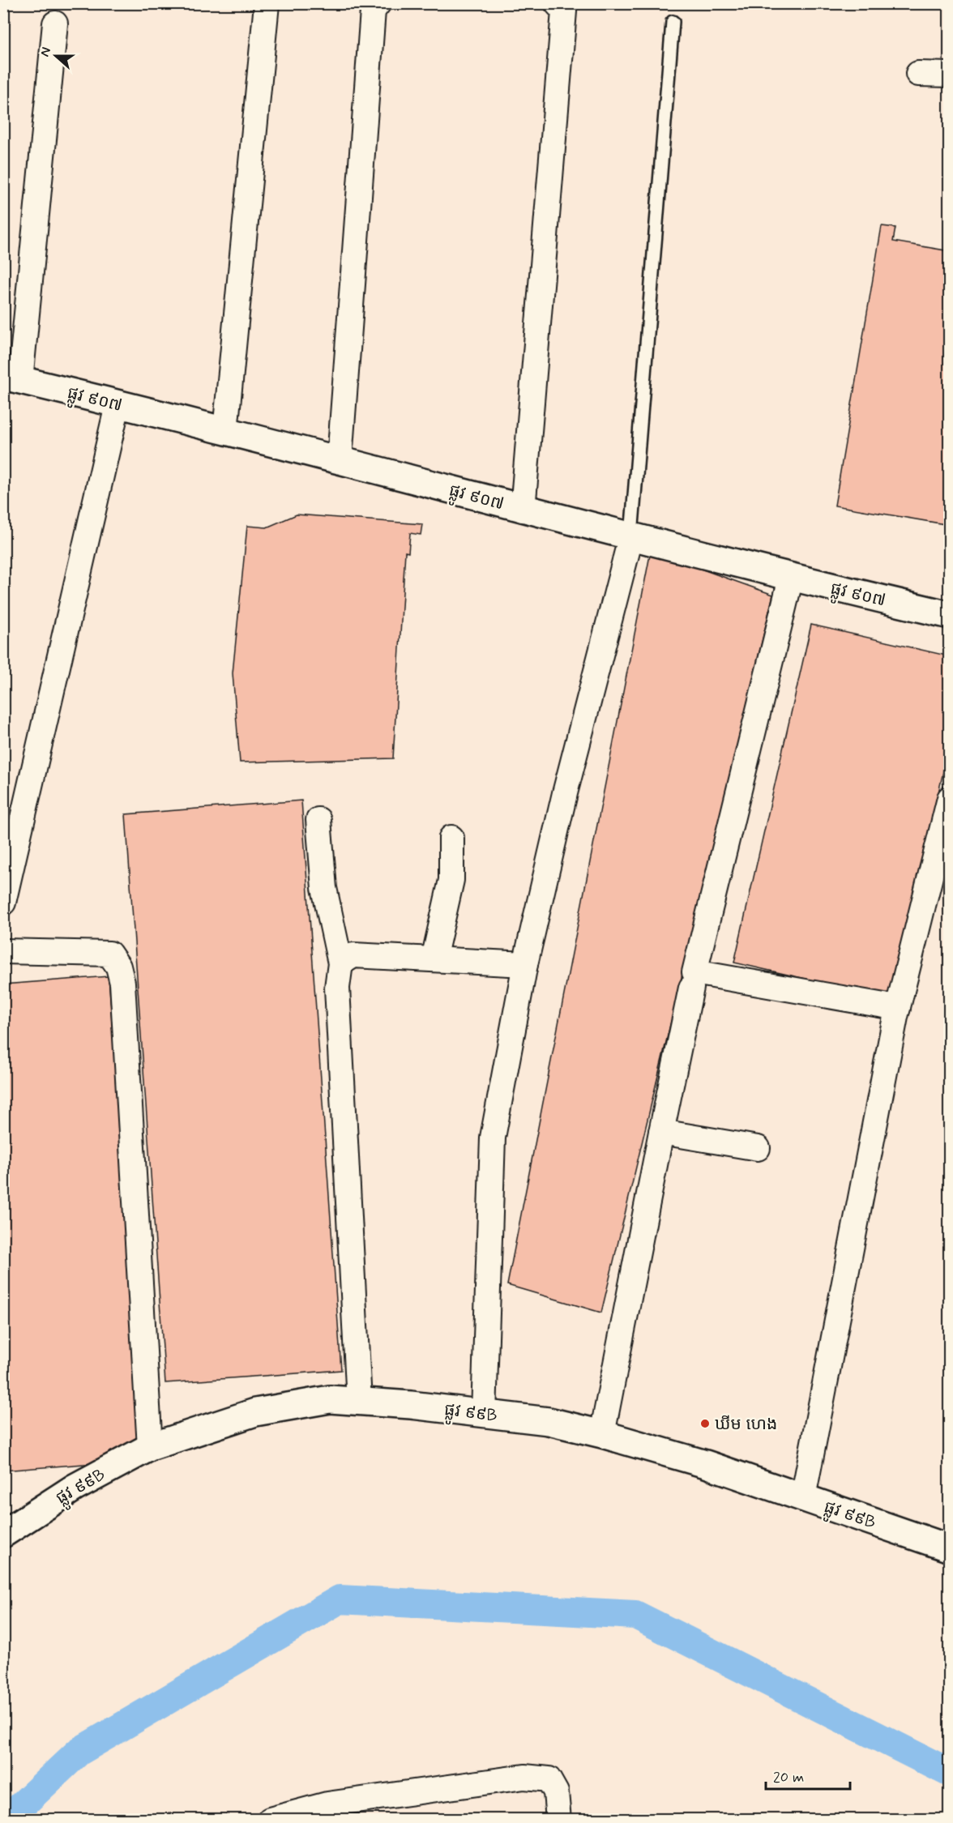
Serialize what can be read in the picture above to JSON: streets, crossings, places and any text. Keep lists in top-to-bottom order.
{
  "streets": {
    "street": ["ផ្លូវ ៩០៧", "ផ្លូវ ៩៩B"]
  },
  "places": ["ឃីម ហេង"],
  "scale_bar": "20 m",
  "north": "left"
}
